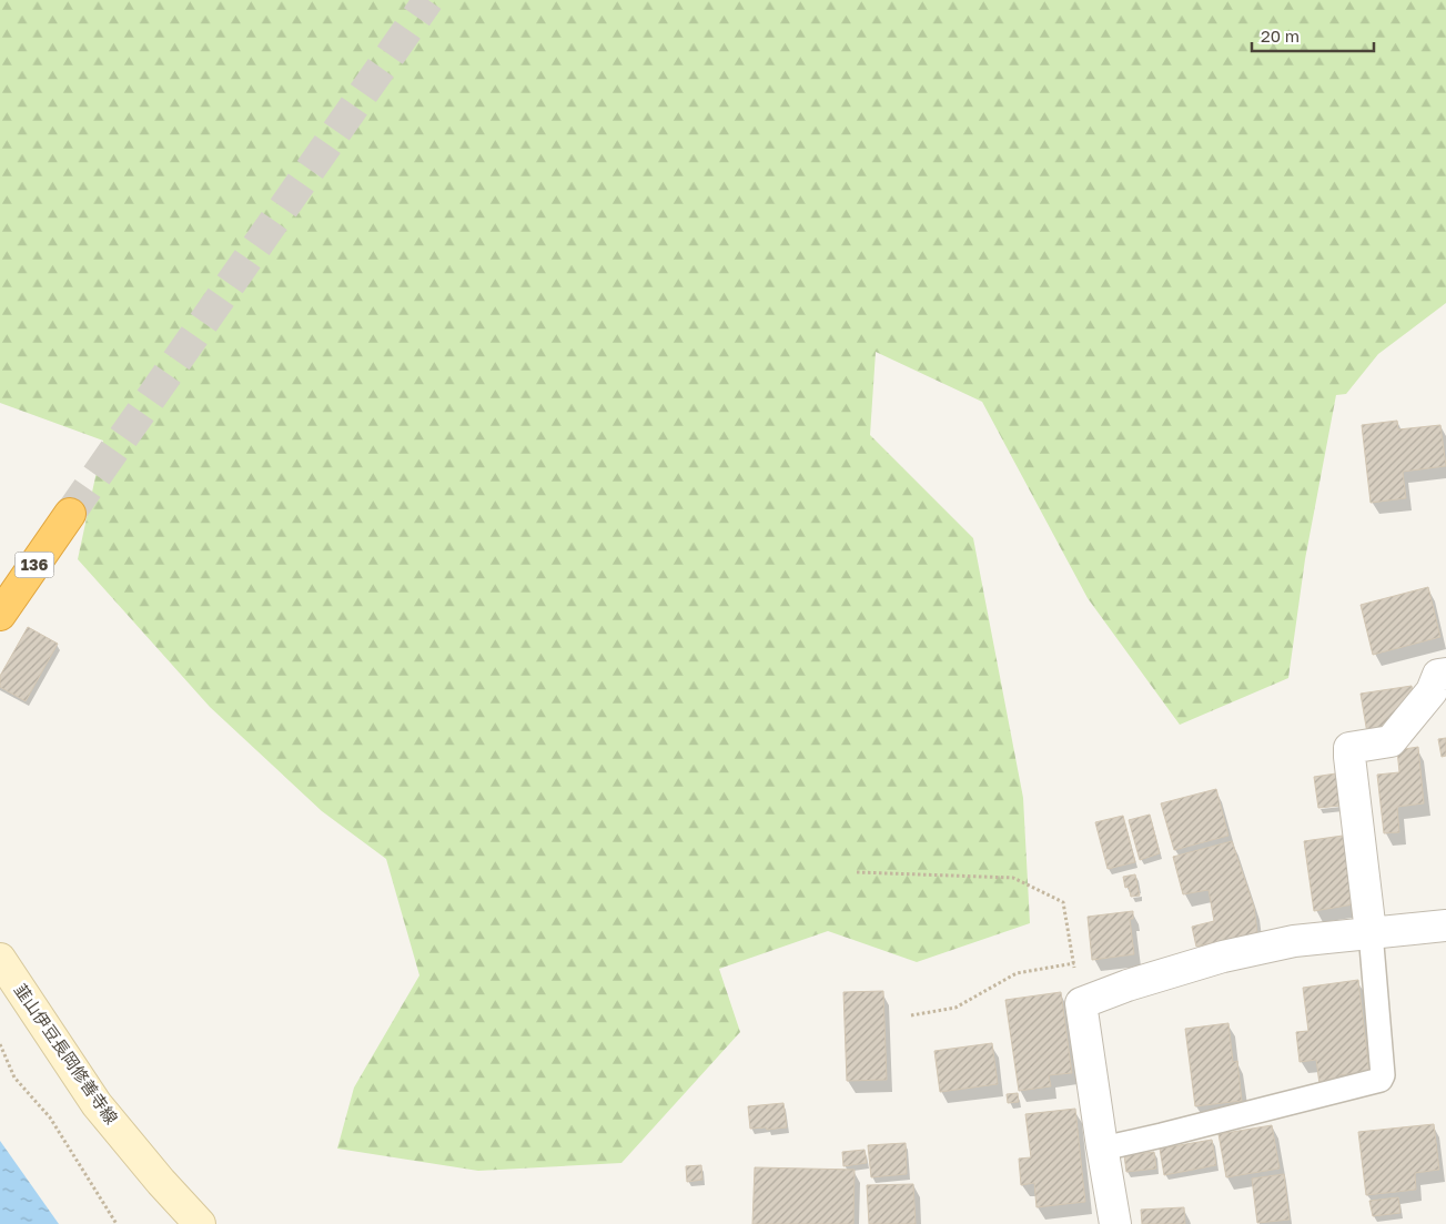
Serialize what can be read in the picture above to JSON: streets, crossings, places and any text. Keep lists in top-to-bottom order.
{
  "streets": {
    "highway": ["136"],
    "main road": ["韮山伊豆長岡修善寺線"]
  },
  "scale_bar": "20 m"
}
